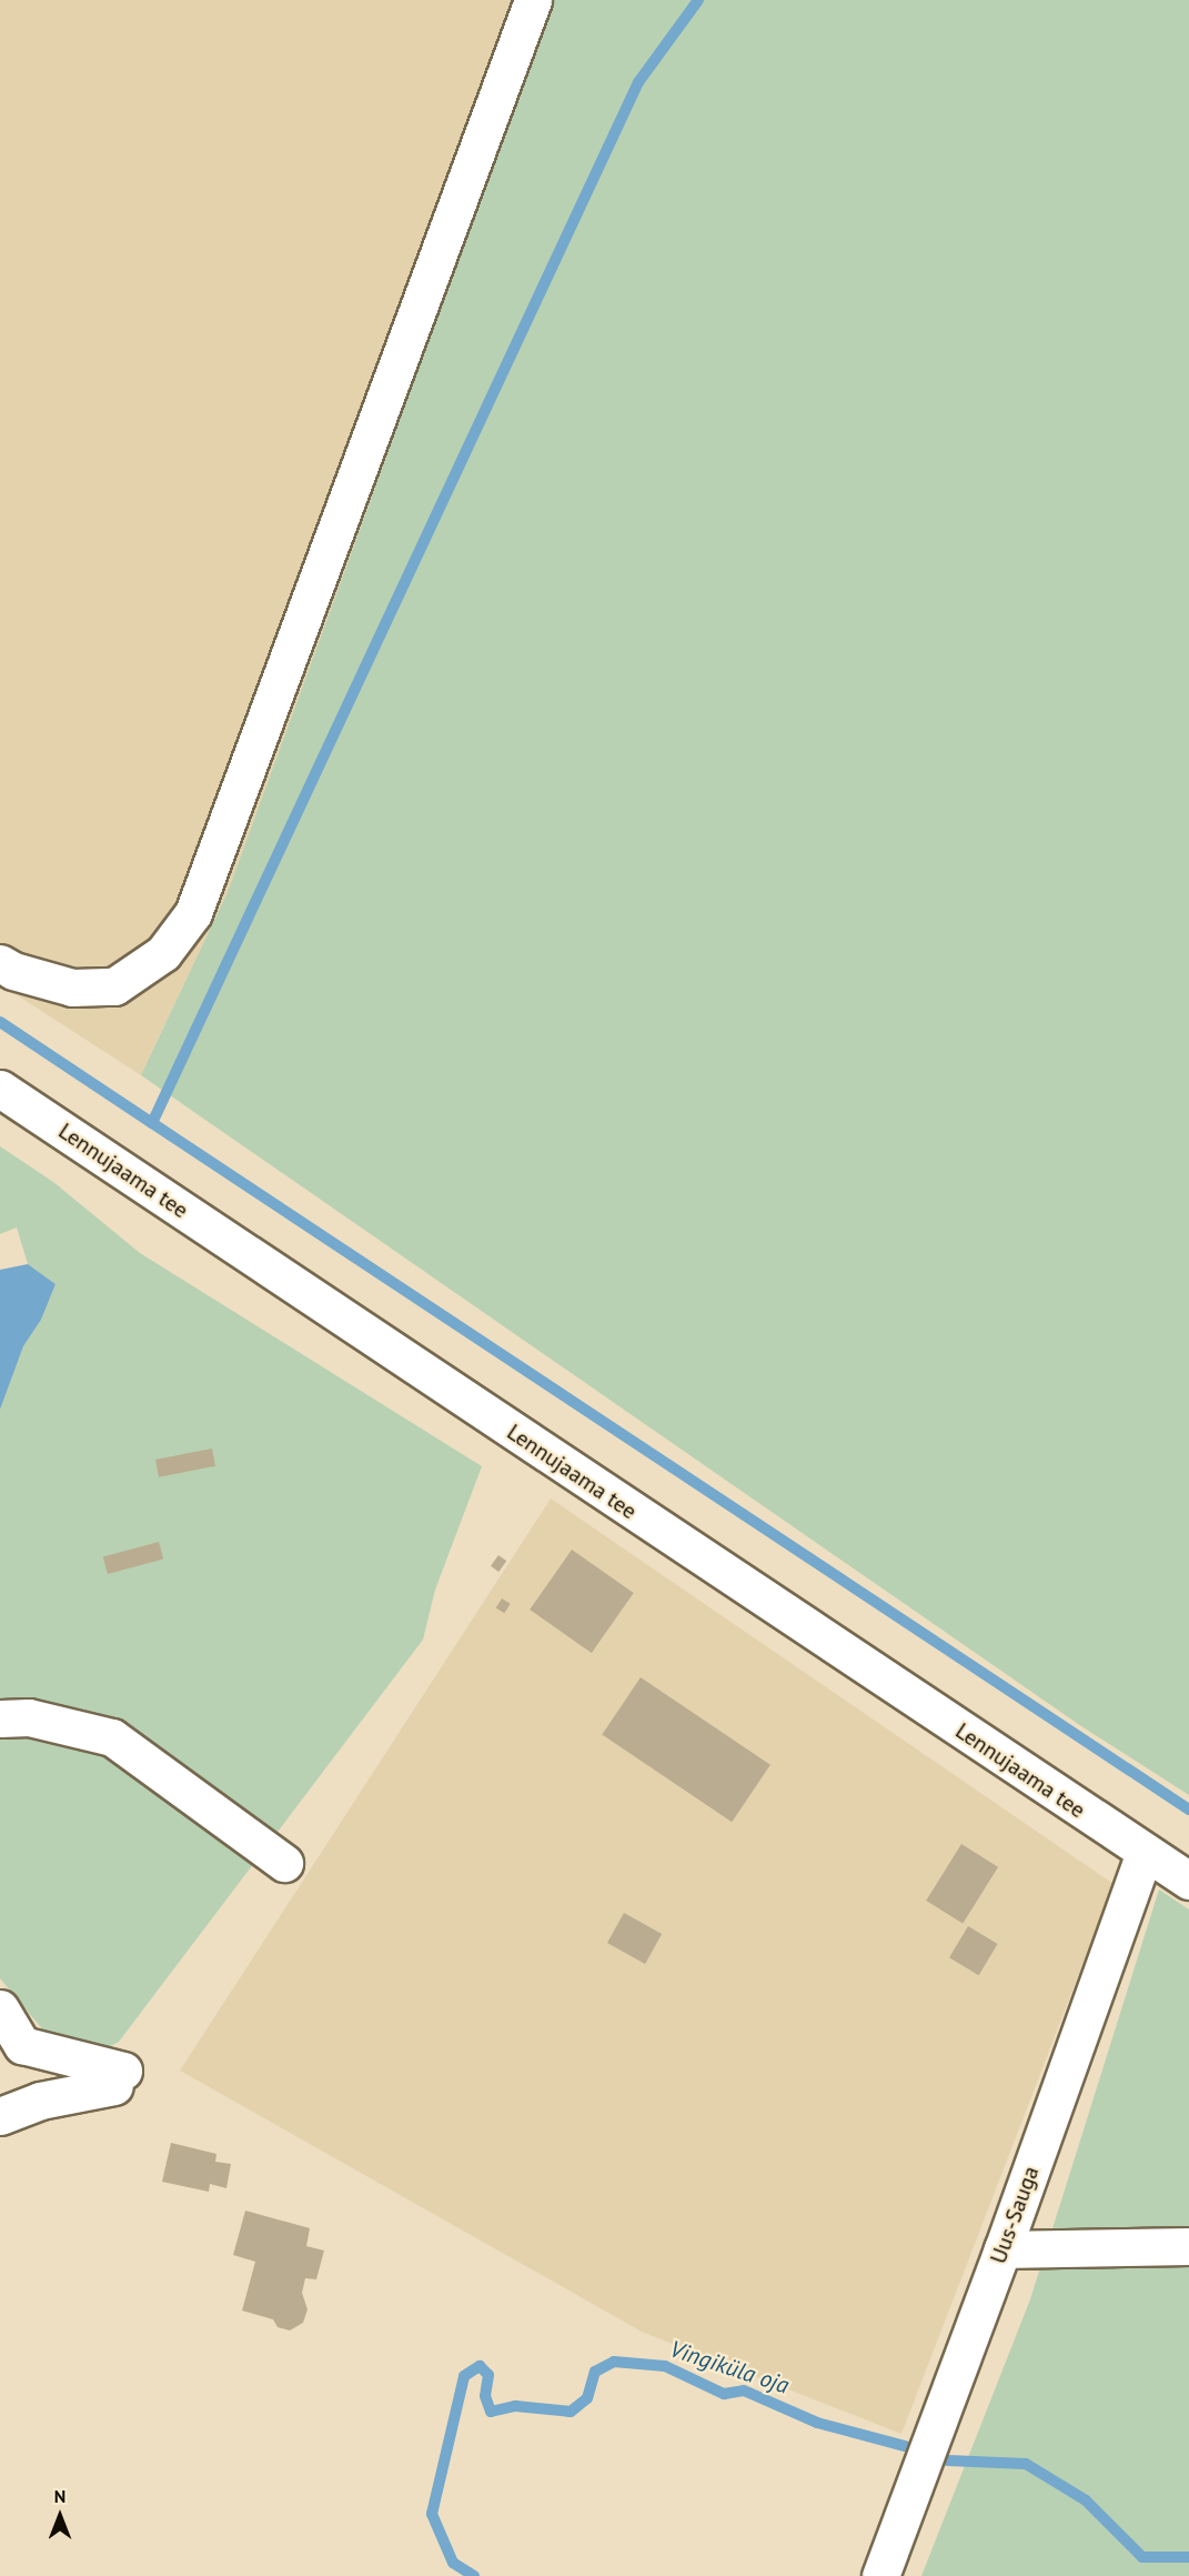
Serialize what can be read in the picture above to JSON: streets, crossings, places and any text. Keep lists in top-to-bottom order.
{
  "streets": {
    "street": ["Lennujaama tee", "Uus-Sauga"]
  },
  "crossings": [
    ["Lennujaama tee", "Uus-Sauga"]
  ],
  "water": ["Vingiküla oja"],
  "north": "top"
}
